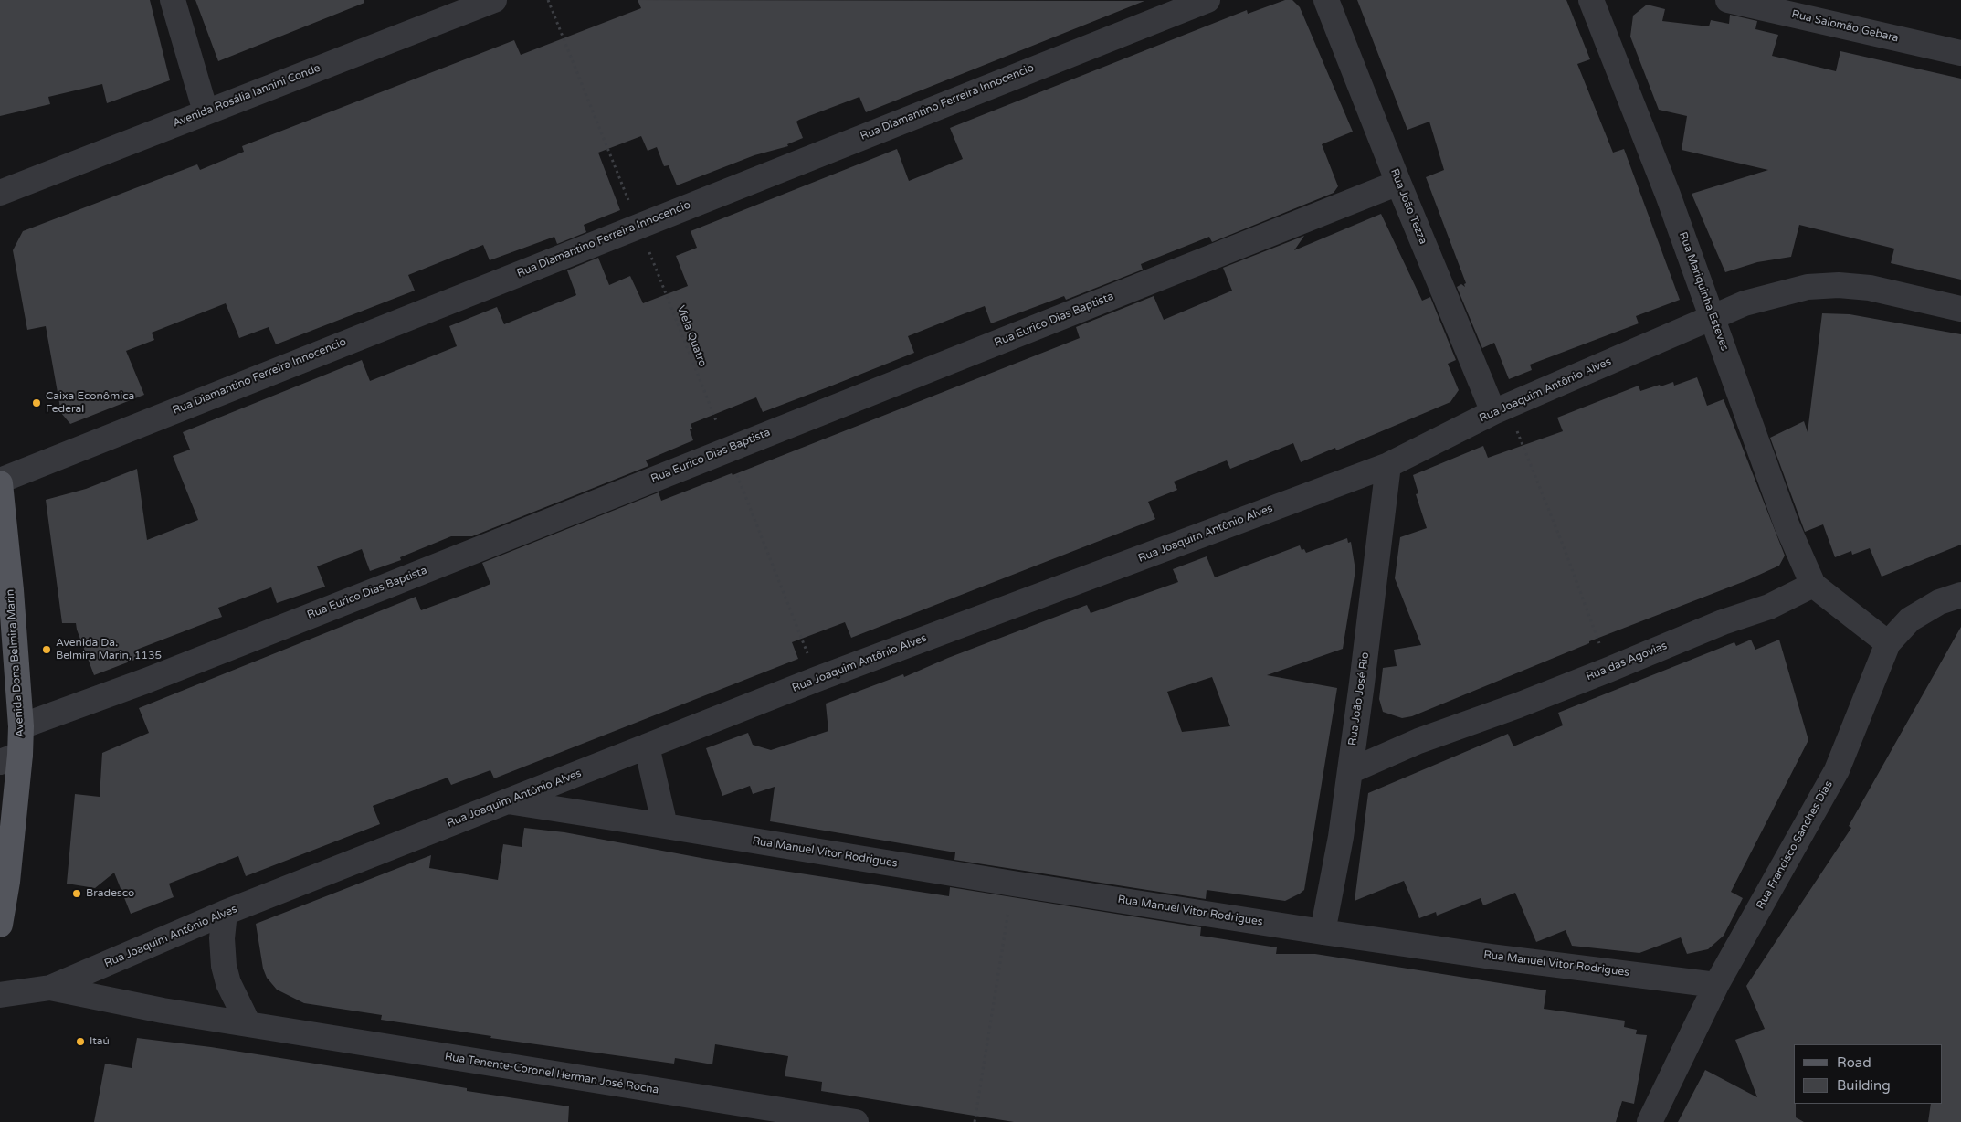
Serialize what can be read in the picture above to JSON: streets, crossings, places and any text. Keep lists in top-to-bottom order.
{
  "streets": {
    "main road": ["Avenida Dona Belmira Marin"],
    "street": [
      "Rua Salomão Gebara",
      "Avenida Rosália Iannini Conde",
      "Rua Diamantino Ferreira Innocencio",
      "Rua João Tezza",
      "Rua Mariquinha Esteves",
      "Rua Eurico Dias Baptista",
      "Rua Joaquim Antônio Alves",
      "Rua das Agovias",
      "Rua João José Rio",
      "Rua Francisco Sanches Dias",
      "Rua Manuel Vitor Rodrigues",
      "Rua Tenente-Coronel Herman José Rocha"
    ],
    "path": ["Viela Quatro"]
  },
  "crossings": [
    ["Rua Diamantino Ferreira Innocencio", "Viela Quatro"],
    ["Rua Diamantino Ferreira Innocencio", "Avenida Dona Belmira Marin"],
    ["Rua João Tezza", "Rua Eurico Dias Baptista"],
    ["Rua João Tezza", "Rua Joaquim Antônio Alves"],
    ["Rua Mariquinha Esteves", "Rua Joaquim Antônio Alves"],
    ["Rua Mariquinha Esteves", "Rua das Agovias"],
    ["Rua Eurico Dias Baptista", "Viela Quatro"],
    ["Rua Eurico Dias Baptista", "Avenida Dona Belmira Marin"],
    ["Viela Quatro", "Rua Joaquim Antônio Alves"],
    ["Rua Joaquim Antônio Alves", "Rua João José Rio"],
    ["Rua Joaquim Antônio Alves", "Rua Manuel Vitor Rodrigues"],
    ["Rua Joaquim Antônio Alves", "Rua Tenente-Coronel Herman José Rocha"],
    ["Rua das Agovias", "Rua João José Rio"],
    ["Rua João José Rio", "Rua Manuel Vitor Rodrigues"],
    ["Rua Francisco Sanches Dias", "Rua Manuel Vitor Rodrigues"]
  ],
  "places": [
    "Caixa Econômica Federal",
    "Avenida Da. Belmira Marin, 1135",
    "Bradesco",
    "Itaú"
  ],
  "legend": ["Road", "Building"]
}
